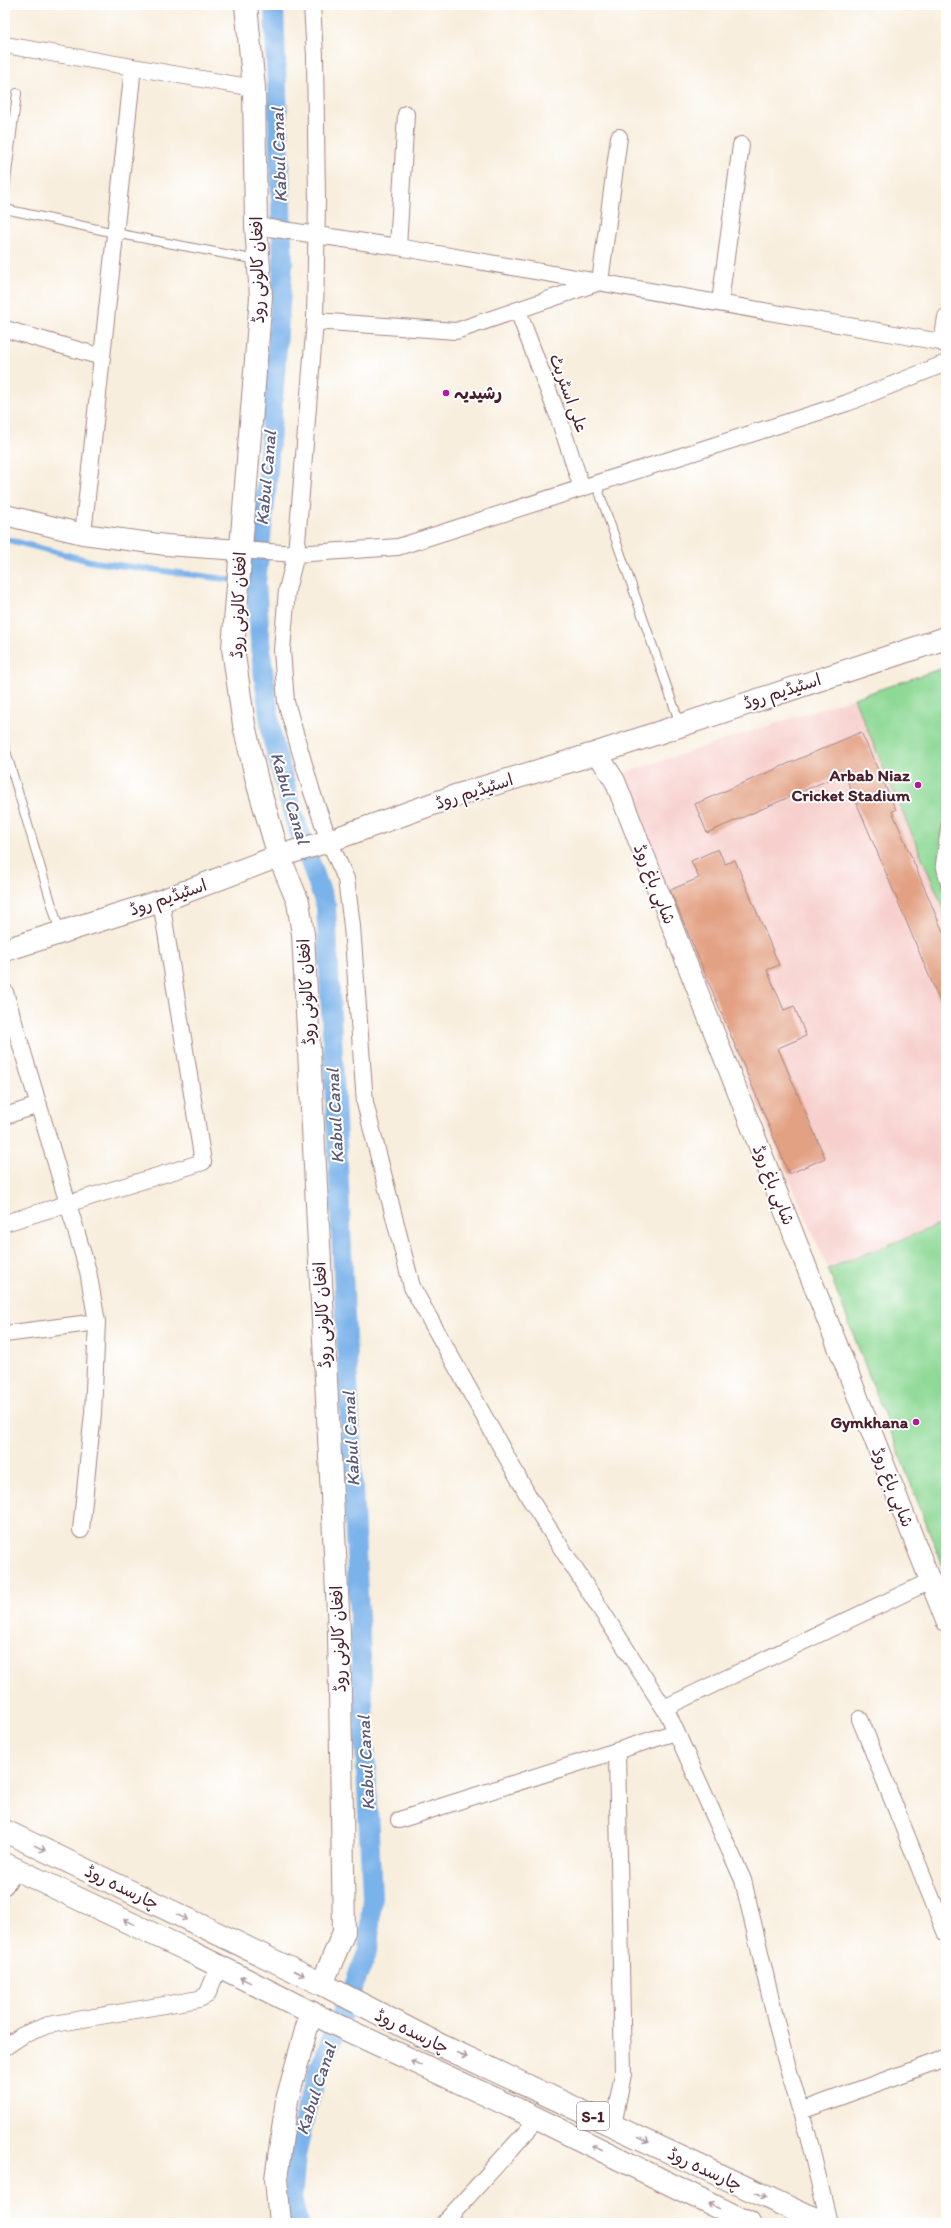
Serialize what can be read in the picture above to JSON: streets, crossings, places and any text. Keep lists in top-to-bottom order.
{
  "streets": {
    "main road": [
      "افغان کالونی روڈ",
      "اسٹیڈیم روڈ",
      "چارسدہ روڈ",
      "S-1"
    ],
    "street": ["علی اسٹریٹ", "شاہی باغ روڈ"]
  },
  "crossings": [
    ["افغان کالونی روڈ", "اسٹیڈیم روڈ"],
    ["افغان کالونی روڈ", "چارسدہ روڈ"],
    ["اسٹیڈیم روڈ", "شاہی باغ روڈ"]
  ],
  "water": ["Kabul Canal"],
  "places": ["رشیدیہ", "Arbab Niaz Cricket Stadium", "Gymkhana"]
}
